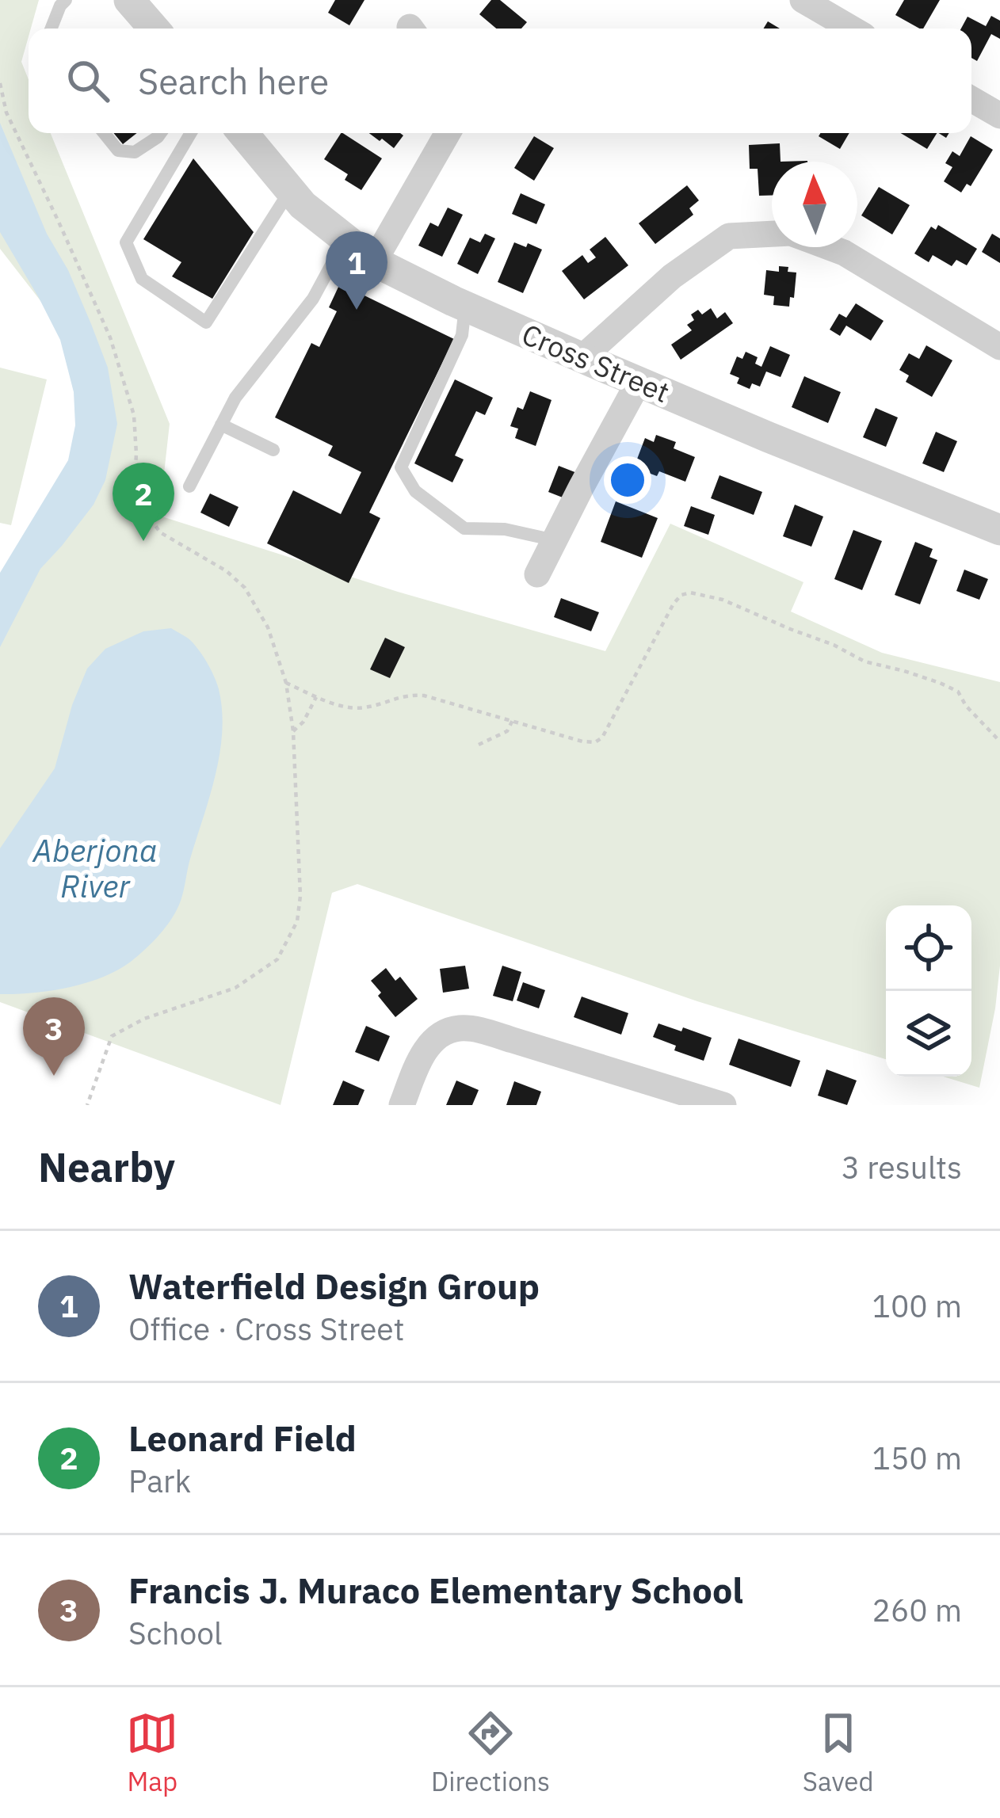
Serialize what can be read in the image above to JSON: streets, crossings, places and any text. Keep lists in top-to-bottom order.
{
  "streets": {
    "street": ["Cross Street"]
  },
  "water": ["Aberjona River"],
  "north": "top",
  "page": {
    "search": "Search here",
    "pins": ["1", "2", "3"],
    "heading": ["Nearby", "3 results"],
    "list": [
      {
        "mark": "1",
        "name": "Waterfield Design Group",
        "note": "Office · Cross Street",
        "value": "100 m"
      },
      {
        "mark": "2",
        "name": "Leonard Field",
        "note": "Park",
        "value": "150 m"
      },
      {
        "mark": "3",
        "name": "Francis J. Muraco Elementary School",
        "note": "School",
        "value": "260 m"
      }
    ],
    "nav": ["Map", "Directions", "Saved"]
  }
}
